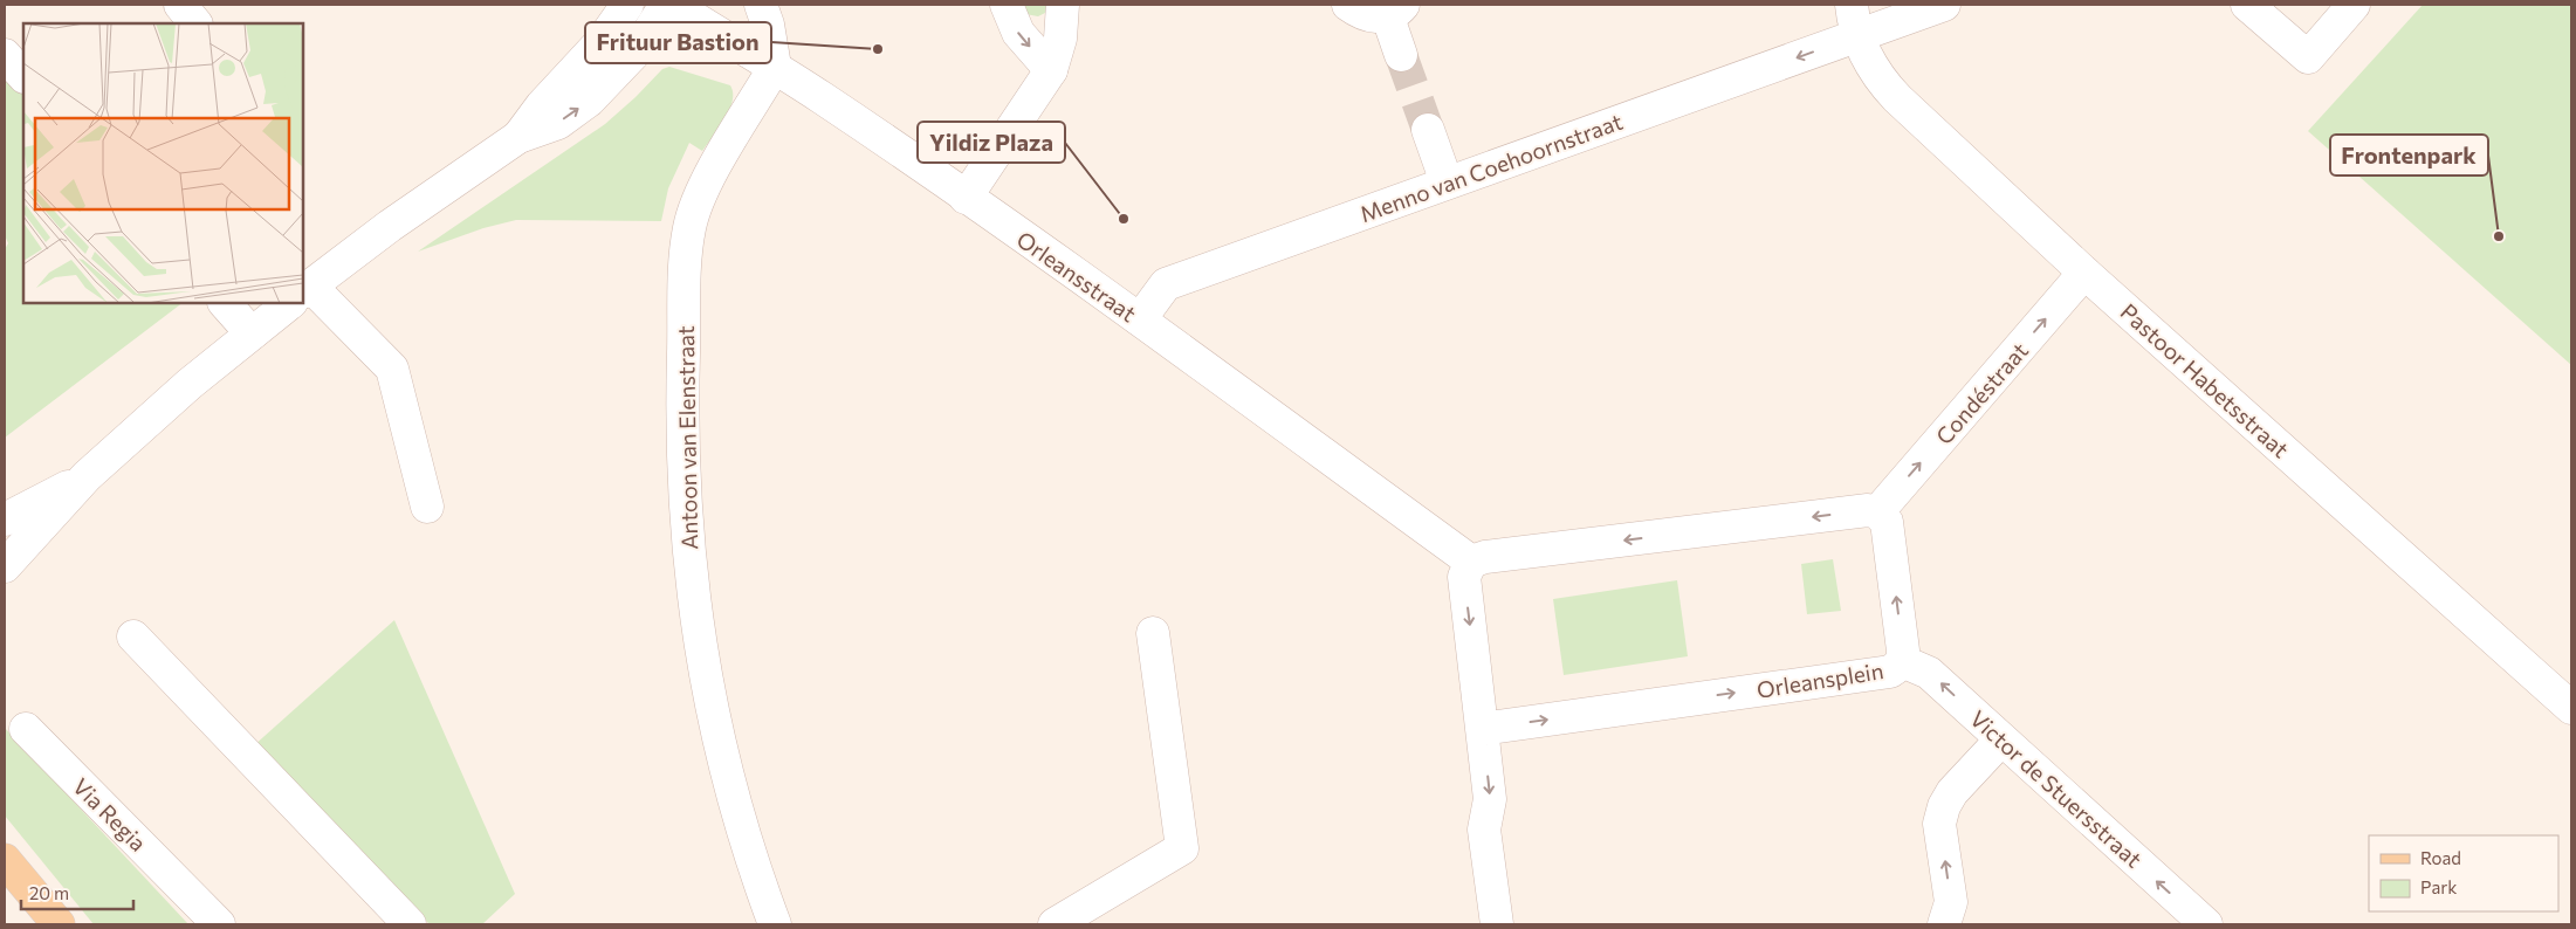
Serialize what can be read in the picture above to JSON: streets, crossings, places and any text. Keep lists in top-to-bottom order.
{
  "streets": {
    "street": [
      "Menno van Coehoornstraat",
      "Orleansstraat",
      "Pastoor Habetsstraat",
      "Condéstraat",
      "Antoon van Elenstraat",
      "Orleansplein",
      "Victor de Stuersstraat",
      "Via Regia"
    ]
  },
  "crossings": [
    ["Menno van Coehoornstraat", "Orleansstraat"],
    ["Menno van Coehoornstraat", "Pastoor Habetsstraat"],
    ["Orleansstraat", "Antoon van Elenstraat"],
    ["Pastoor Habetsstraat", "Condéstraat"],
    ["Condéstraat", "Orleansplein"],
    ["Orleansplein", "Victor de Stuersstraat"]
  ],
  "one_way": ["Menno van Coehoornstraat", "Condéstraat", "Victor de Stuersstraat"],
  "places": ["Frituur Bastion", "Yildiz Plaza", "Frontenpark"],
  "legend": ["Road", "Park"],
  "scale_bar": "20 m"
}
